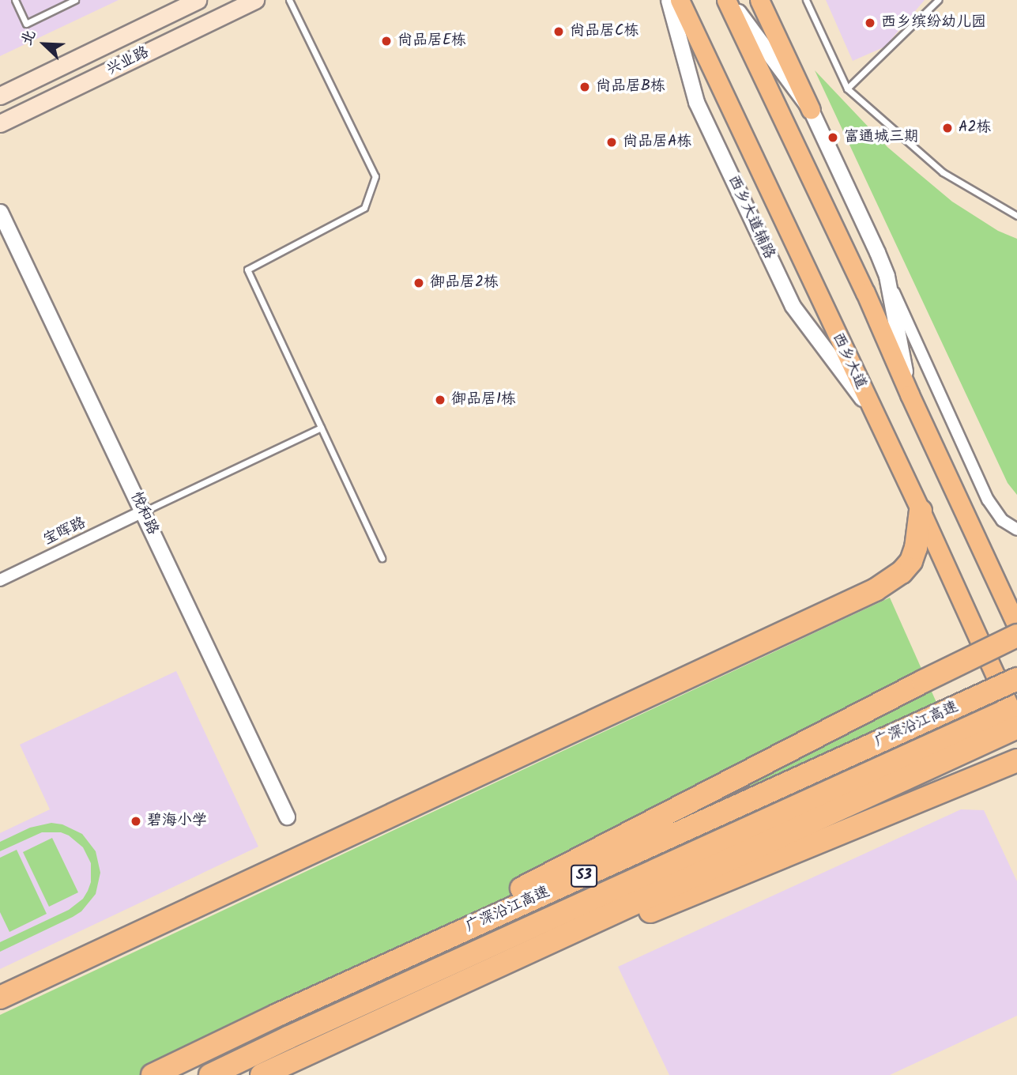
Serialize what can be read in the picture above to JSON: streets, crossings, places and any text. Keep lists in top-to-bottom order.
{
  "streets": {
    "highway": ["广深沿江高速", "S3"],
    "main road": ["兴业路", "西乡大道"],
    "street": ["西乡大道辅路", "悦和路", "宝晖路"]
  },
  "crossings": [
    ["西乡大道辅路", "西乡大道"],
    ["悦和路", "宝晖路"]
  ],
  "places": [
    "西乡缤纷幼儿园",
    "尚品居C栋",
    "尚品居E栋",
    "尚品居B栋",
    "A2栋",
    "富通城三期",
    "尚品居A栋",
    "御品居2栋",
    "御品居1栋",
    "碧海小学"
  ],
  "north": "top left"
}
